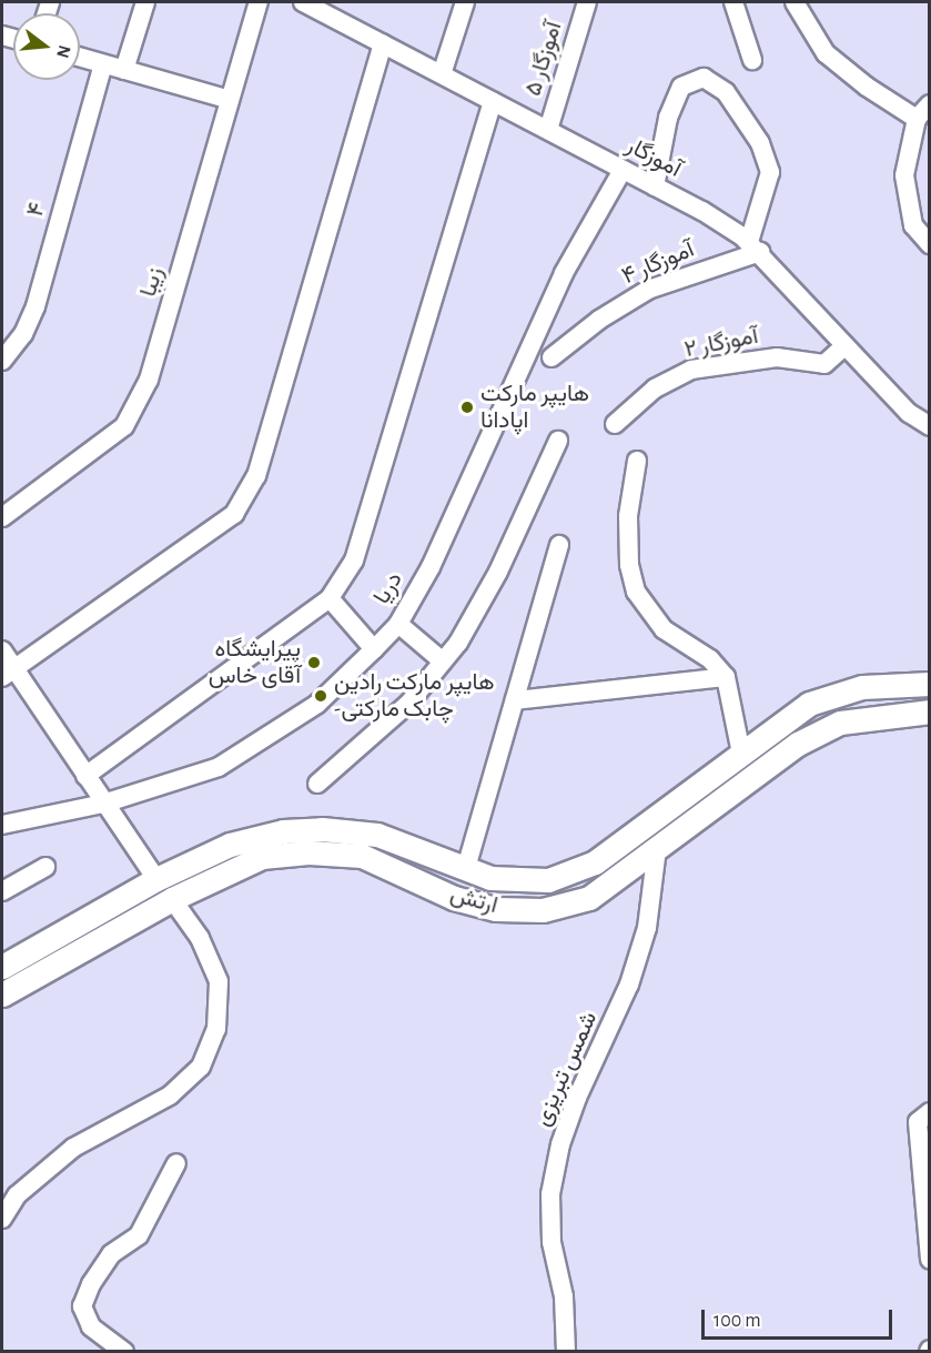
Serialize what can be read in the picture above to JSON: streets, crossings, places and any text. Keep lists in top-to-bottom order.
{
  "streets": {
    "main road": ["ارتش"],
    "street": [
      "آموزگار ۵",
      "آموزگار",
      "۴",
      "آموزگار ۴",
      "زیبا",
      "آموزگار ۲",
      "دریا",
      "شمس تبریزی"
    ]
  },
  "crossings": [
    ["آموزگار ۵", "آموزگار"],
    ["آموزگار", "آموزگار ۴"],
    ["آموزگار", "آموزگار ۲"],
    ["آموزگار", "دریا"],
    ["ارتش", "شمس تبریزی"]
  ],
  "places": ["هایپر مارکت اپادانا", "پیرایشگاه آقای خاس", "هایپر مارکت رادین -چابک مارکتی"],
  "scale_bar": "100 m",
  "north": "right"
}
